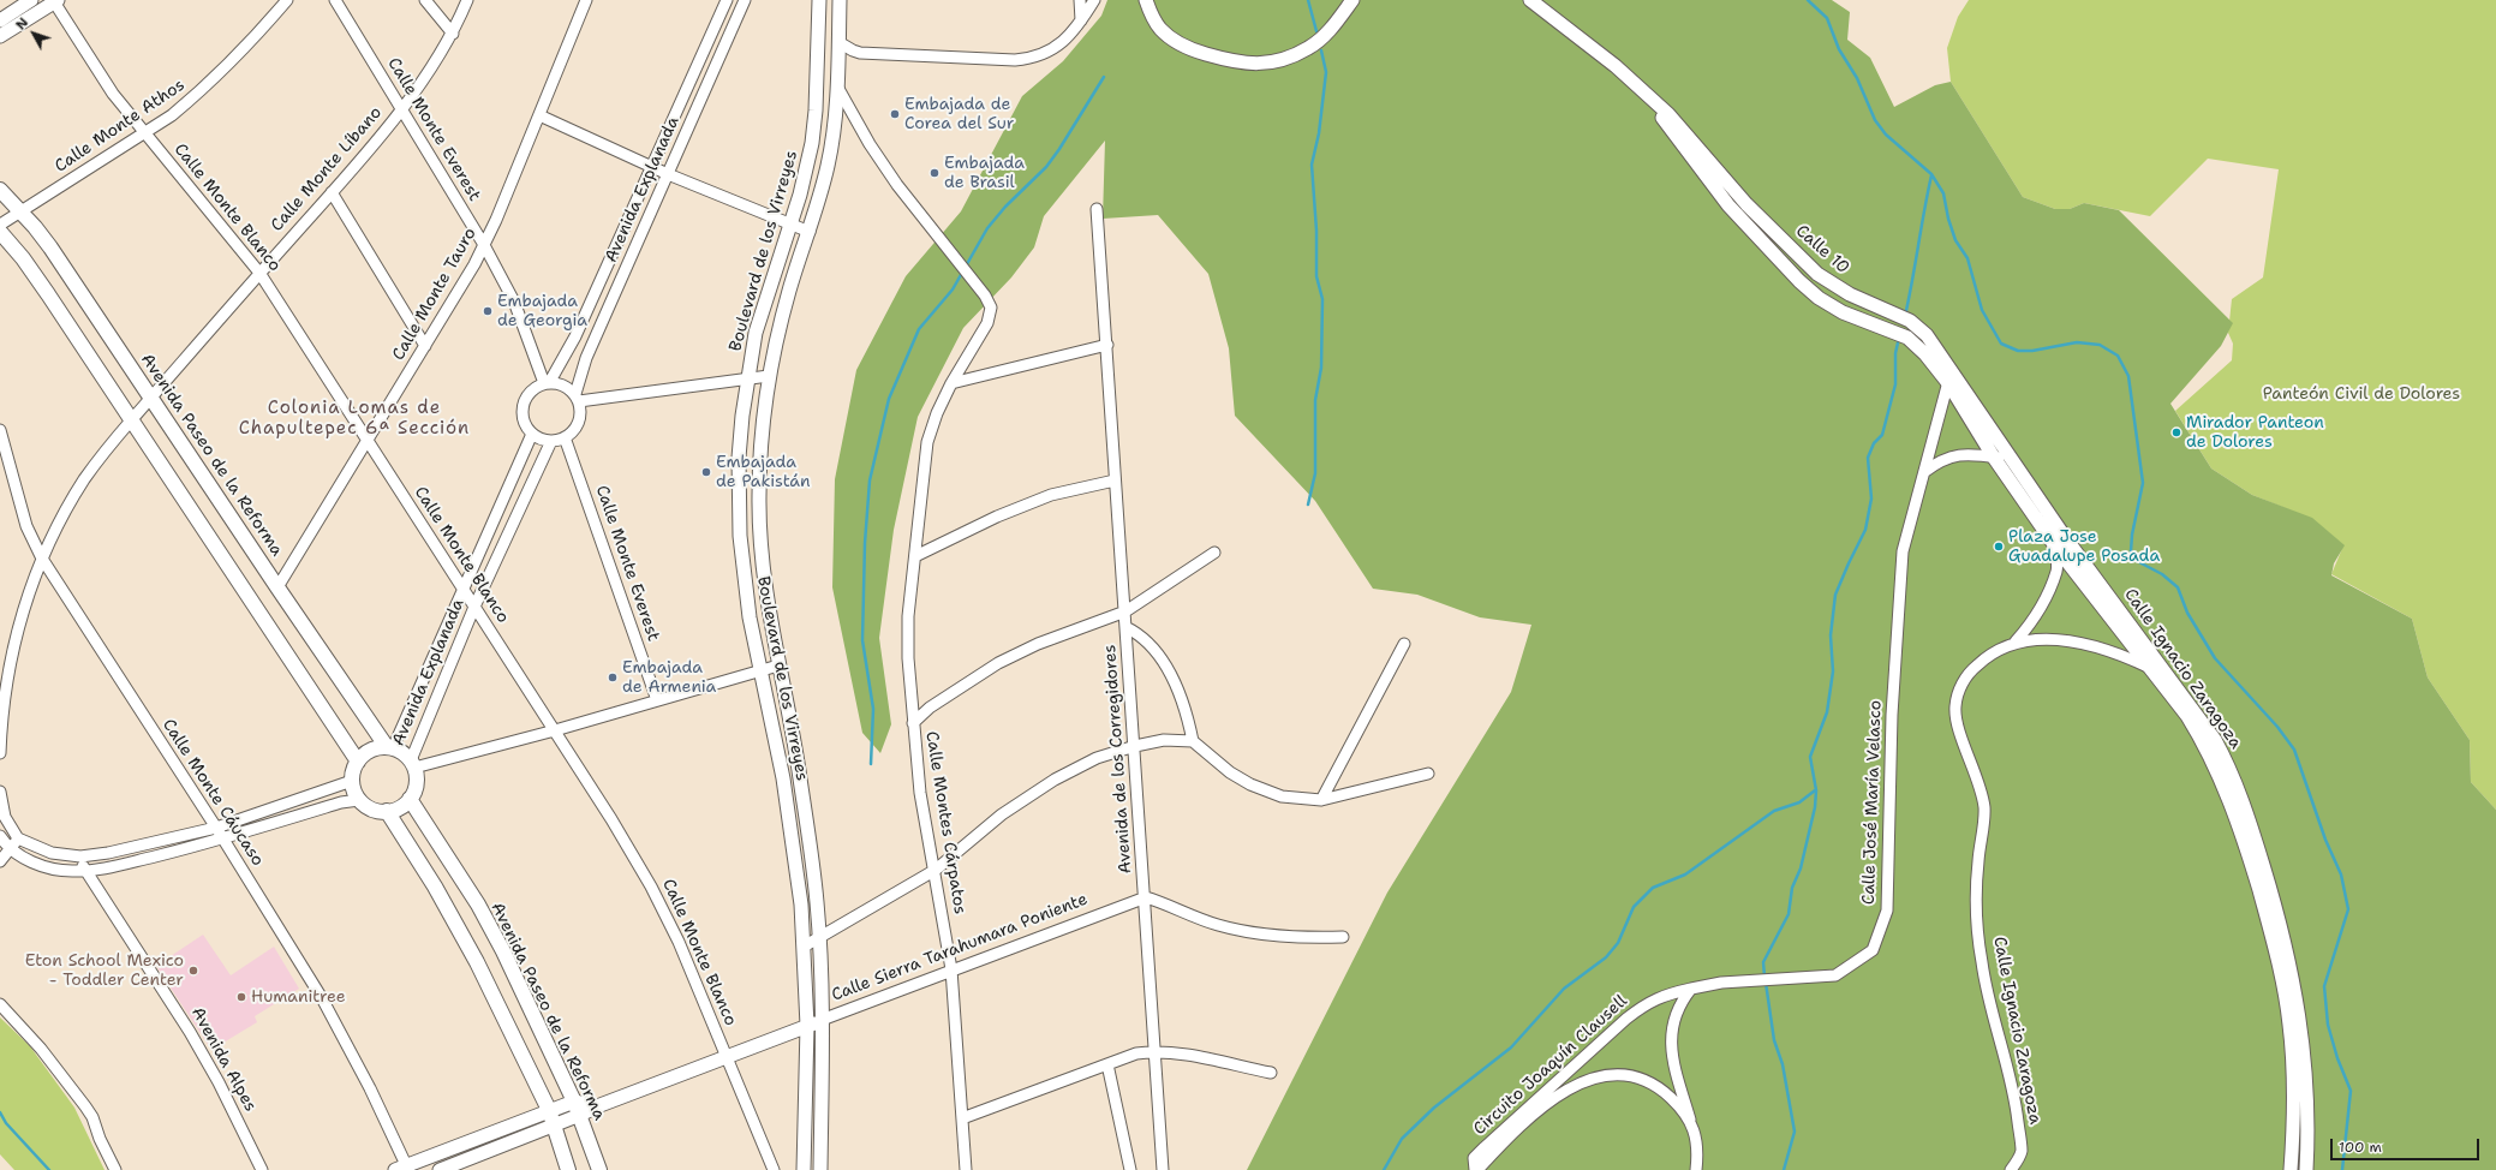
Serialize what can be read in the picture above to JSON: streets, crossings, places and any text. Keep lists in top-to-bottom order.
{
  "streets": {
    "main road": ["Avenida Paseo de la Reforma"],
    "street": [
      "Calle Monte Athos",
      "Calle Monte Everest",
      "Calle Monte Líbano",
      "Avenida Explanada",
      "Calle Monte Blanco",
      "Calle 10",
      "Boulevard de los Virreyes",
      "Calle Monte Tauro",
      "Calle Ignacio Zaragoza",
      "Avenida de los Corregidores",
      "Calle Monte Cáucaso",
      "Calle José María Velasco",
      "Calle Montes Cárpatos",
      "Calle Sierra Tarahumara Poniente",
      "Avenida Alpes",
      "Circuito Joaquín Clausell"
    ]
  },
  "crossings": [
    ["Calle Monte Athos", "Calle Monte Blanco"],
    ["Calle Monte Athos", "Avenida Paseo de la Reforma"],
    ["Calle Monte Everest", "Calle Monte Líbano"],
    ["Calle Monte Everest", "Avenida Explanada"],
    ["Calle Monte Everest", "Calle Monte Tauro"],
    ["Calle Monte Líbano", "Calle Monte Blanco"],
    ["Calle Monte Líbano", "Avenida Paseo de la Reforma"],
    ["Calle Monte Líbano", "Calle Monte Cáucaso"],
    ["Avenida Explanada", "Calle Monte Blanco"],
    ["Avenida Explanada", "Avenida Paseo de la Reforma"],
    ["Calle Monte Blanco", "Calle Monte Tauro"],
    ["Calle Monte Blanco", "Calle Sierra Tarahumara Poniente"],
    ["Calle 10", "Calle Ignacio Zaragoza"],
    ["Calle 10", "Calle José María Velasco"],
    ["Boulevard de los Virreyes", "Calle Montes Cárpatos"],
    ["Boulevard de los Virreyes", "Calle Sierra Tarahumara Poniente"],
    ["Calle Monte Tauro", "Avenida Paseo de la Reforma"],
    ["Avenida Paseo de la Reforma", "Calle Sierra Tarahumara Poniente"],
    ["Avenida de los Corregidores", "Calle Sierra Tarahumara Poniente"],
    ["Calle Monte Cáucaso", "Calle Sierra Tarahumara Poniente"],
    ["Calle José María Velasco", "Circuito Joaquín Clausell"],
    ["Calle Montes Cárpatos", "Calle Sierra Tarahumara Poniente"]
  ],
  "districts": ["Colonia Lomas de Chapultepec 6ª Sección"],
  "parks": ["Panteón Civil de Dolores"],
  "places": [
    "Embajada de Corea del Sur",
    "Embajada de Brasil",
    "Embajada de Georgia",
    "Mirador Panteon de Dolores",
    "Embajada de Pakistán",
    "Plaza Jose Guadalupe Posada",
    "Embajada de Armenia",
    "Eton School Mexico - Toddler Center",
    "Humanitree"
  ],
  "scale_bar": "100 m",
  "north": "top left"
}
